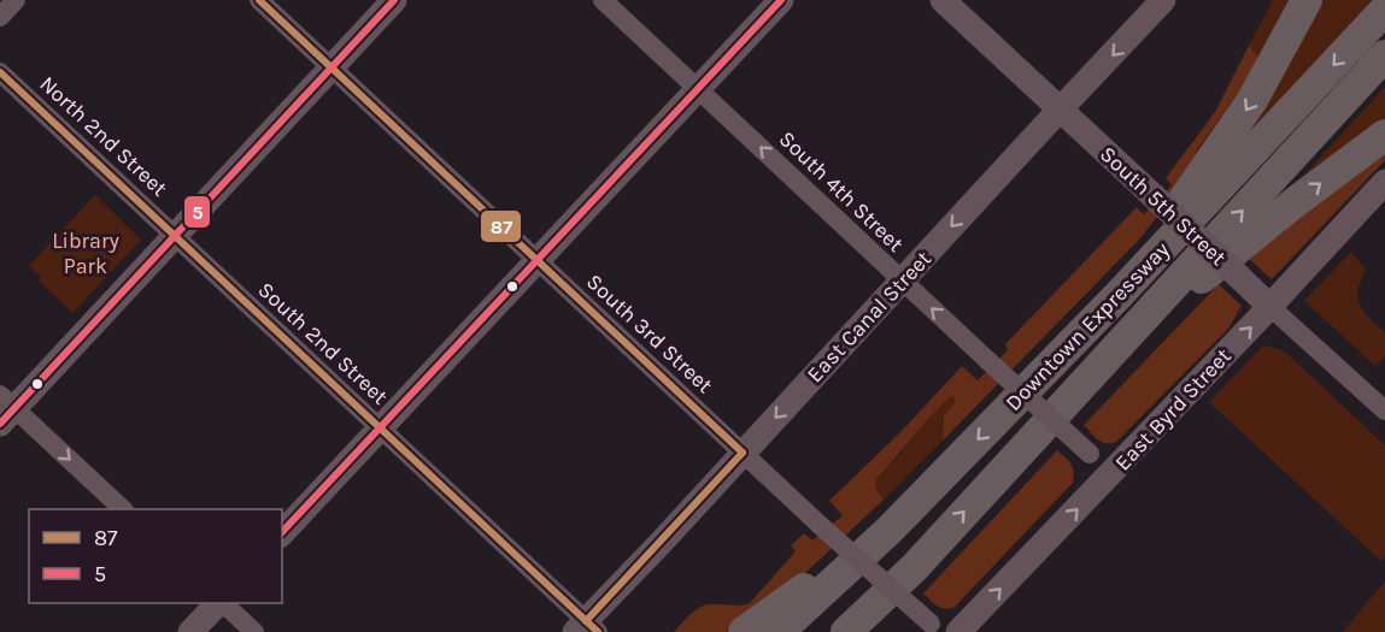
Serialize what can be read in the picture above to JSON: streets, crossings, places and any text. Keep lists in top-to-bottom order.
{
  "streets": {
    "highway": ["Downtown Expressway"],
    "main road": ["South 5th Street", "East Canal Street", "East Byrd Street"],
    "street": [
      "North 2nd Street",
      "South 4th Street",
      "South 3rd Street",
      "South 2nd Street"
    ]
  },
  "crossings": [
    ["North 2nd Street", "South 2nd Street"],
    ["South 4th Street", "East Canal Street"],
    ["South 4th Street", "East Byrd Street"],
    ["South 5th Street", "East Canal Street"],
    ["South 5th Street", "East Byrd Street"],
    ["East Canal Street", "South 3rd Street"],
    ["East Canal Street", "South 2nd Street"]
  ],
  "one_way": ["South 4th Street", "East Canal Street", "East Byrd Street"],
  "parks": ["Library Park"],
  "lines": ["transit line 87", "transit line 5"],
  "legend": ["87", "5"]
}
